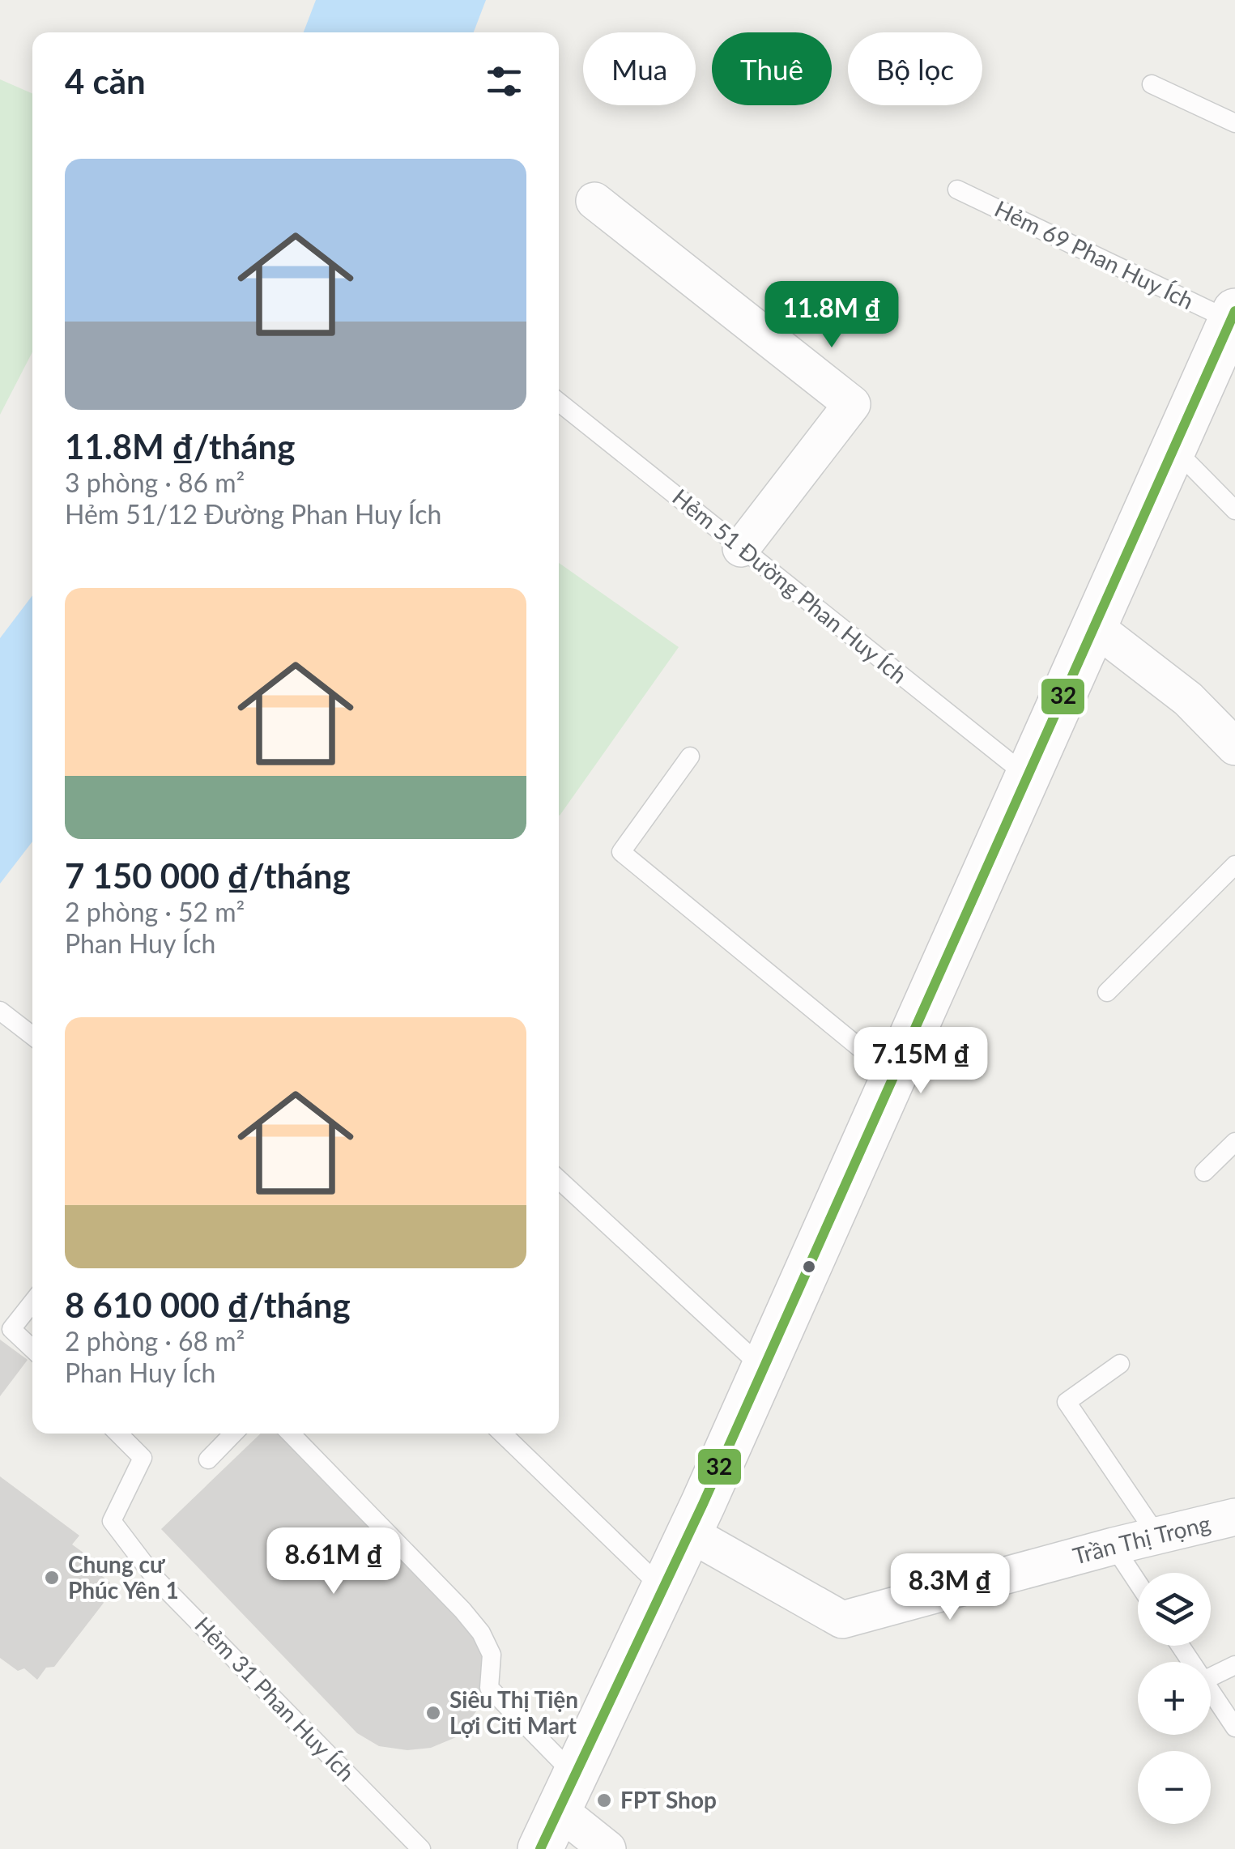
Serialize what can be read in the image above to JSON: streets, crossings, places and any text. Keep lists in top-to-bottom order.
{
  "streets": {
    "street": ["Trần Thị Trọng"],
    "lane": ["Hẻm 69 Phan Huy Ích", "Hẻm 51 Đường Phan Huy Ích", "Hẻm 31 Phan Huy Ích"]
  },
  "places": ["Chung cư Phúc Yên 1", "Siêu Thị Tiện Lợi Citi Mart", "FPT Shop"],
  "lines": ["transit line 32"],
  "page": {
    "chip": ["Mua", "Thuê", "Bộ lọc"],
    "heading": "4 căn",
    "list": [
      {
        "name": "11.8M ₫/tháng",
        "note": "3 phòng · 86 m² · Hẻm 51/12 Đường Phan Huy Ích"
      },
      {
        "name": "7 150 000 ₫/tháng",
        "note": "2 phòng · 52 m² · Phan Huy Ích"
      },
      {
        "name": "8 610 000 ₫/tháng",
        "note": "2 phòng · 68 m² · Phan Huy Ích"
      }
    ],
    "price": [
      "11.8M ₫",
      "7.15M ₫",
      "8.61M ₫",
      "8.3M ₫"
    ],
    "map_buttons": ["+", "−"]
  }
}
